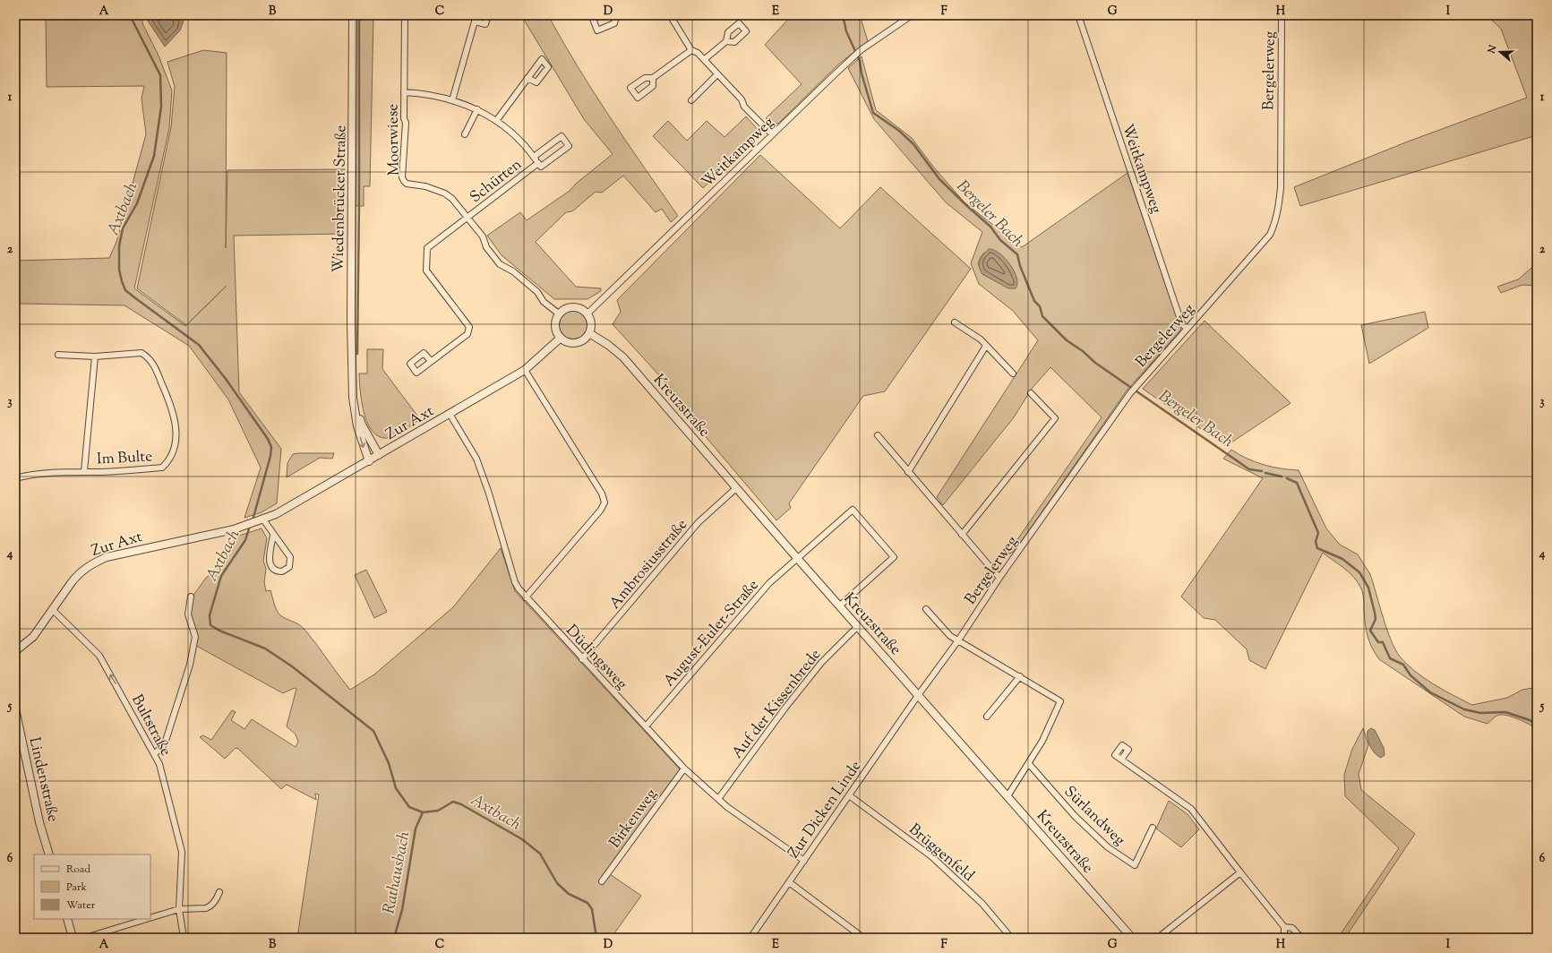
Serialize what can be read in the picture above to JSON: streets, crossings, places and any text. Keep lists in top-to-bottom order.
{
  "streets": {
    "street": [
      "Bergelerweg",
      "Moorwiese",
      "Weitkampweg",
      "Schürten",
      "Wiedenbrücker Straße",
      "Kreuzstraße",
      "Zur Axt",
      "Im Bulte",
      "Ambrosiusstraße",
      "August-Euler-Straße",
      "Düdingsweg",
      "Auf der Kissenbrede",
      "Bultstraße",
      "Lindenstraße",
      "Zur Dicken Linde",
      "Sürlandweg",
      "Birkenweg",
      "Brüggenfeld"
    ]
  },
  "crossings": [
    ["Bergelerweg", "Weitkampweg"],
    ["Bergelerweg", "Kreuzstraße"],
    ["Bergelerweg", "Zur Dicken Linde"],
    ["Moorwiese", "Weitkampweg"],
    ["Moorwiese", "Schürten"],
    ["Moorwiese", "Kreuzstraße"],
    ["Moorwiese", "Zur Axt"],
    ["Weitkampweg", "Kreuzstraße"],
    ["Weitkampweg", "Zur Axt"],
    ["Wiedenbrücker Straße", "Zur Axt"],
    ["Kreuzstraße", "Zur Axt"],
    ["Kreuzstraße", "Ambrosiusstraße"],
    ["Kreuzstraße", "August-Euler-Straße"],
    ["Kreuzstraße", "Auf der Kissenbrede"],
    ["Kreuzstraße", "Zur Dicken Linde"],
    ["Zur Axt", "Düdingsweg"],
    ["Zur Axt", "Bultstraße"],
    ["Ambrosiusstraße", "Düdingsweg"],
    ["August-Euler-Straße", "Düdingsweg"],
    ["Düdingsweg", "Auf der Kissenbrede"],
    ["Düdingsweg", "Zur Dicken Linde"],
    ["Düdingsweg", "Birkenweg"],
    ["Zur Dicken Linde", "Brüggenfeld"]
  ],
  "one_way": ["Bultstraße"],
  "water": ["Axtbach", "Bergeler Bach", "Rathausbach"],
  "legend": ["Road", "Park", "Water"],
  "north": "left",
  "grid": {
    "columns": [
      "A",
      "B",
      "C",
      "D",
      "E",
      "F",
      "G",
      "H",
      "I"
    ],
    "rows": [
      "1",
      "2",
      "3",
      "4",
      "5",
      "6"
    ]
  }
}
